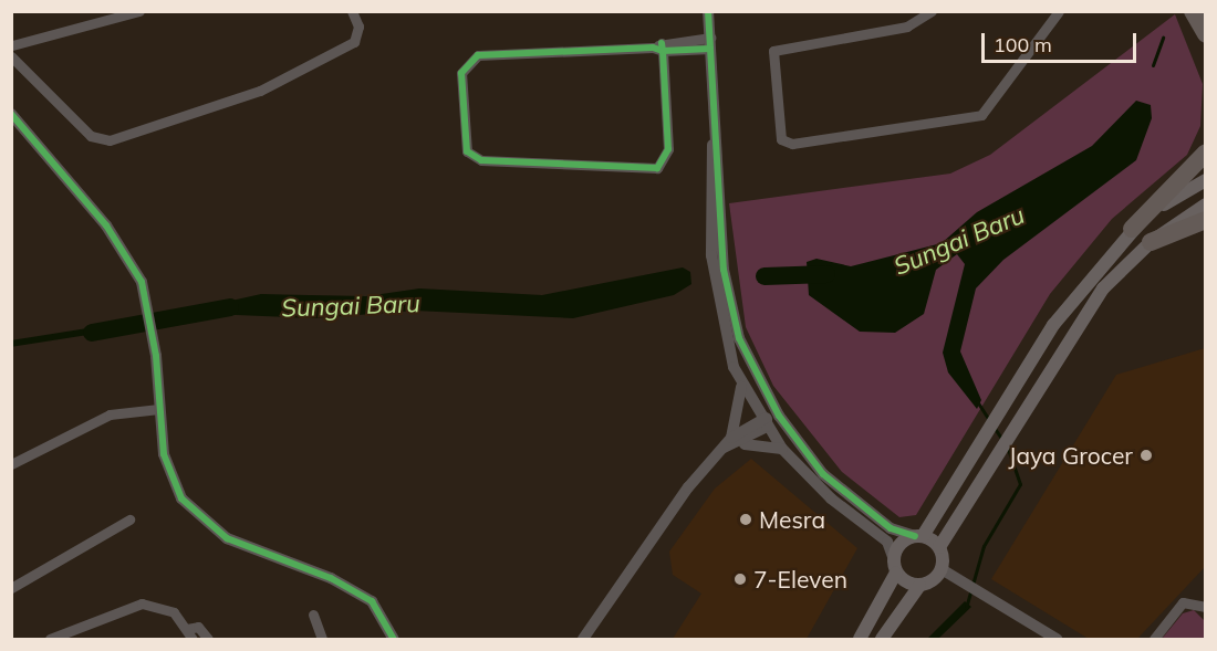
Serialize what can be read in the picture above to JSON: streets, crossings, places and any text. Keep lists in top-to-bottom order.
{
  "water": ["Sungai Baru"],
  "places": ["Jaya Grocer", "Mesra", "7-Eleven"],
  "scale_bar": "100 m"
}
